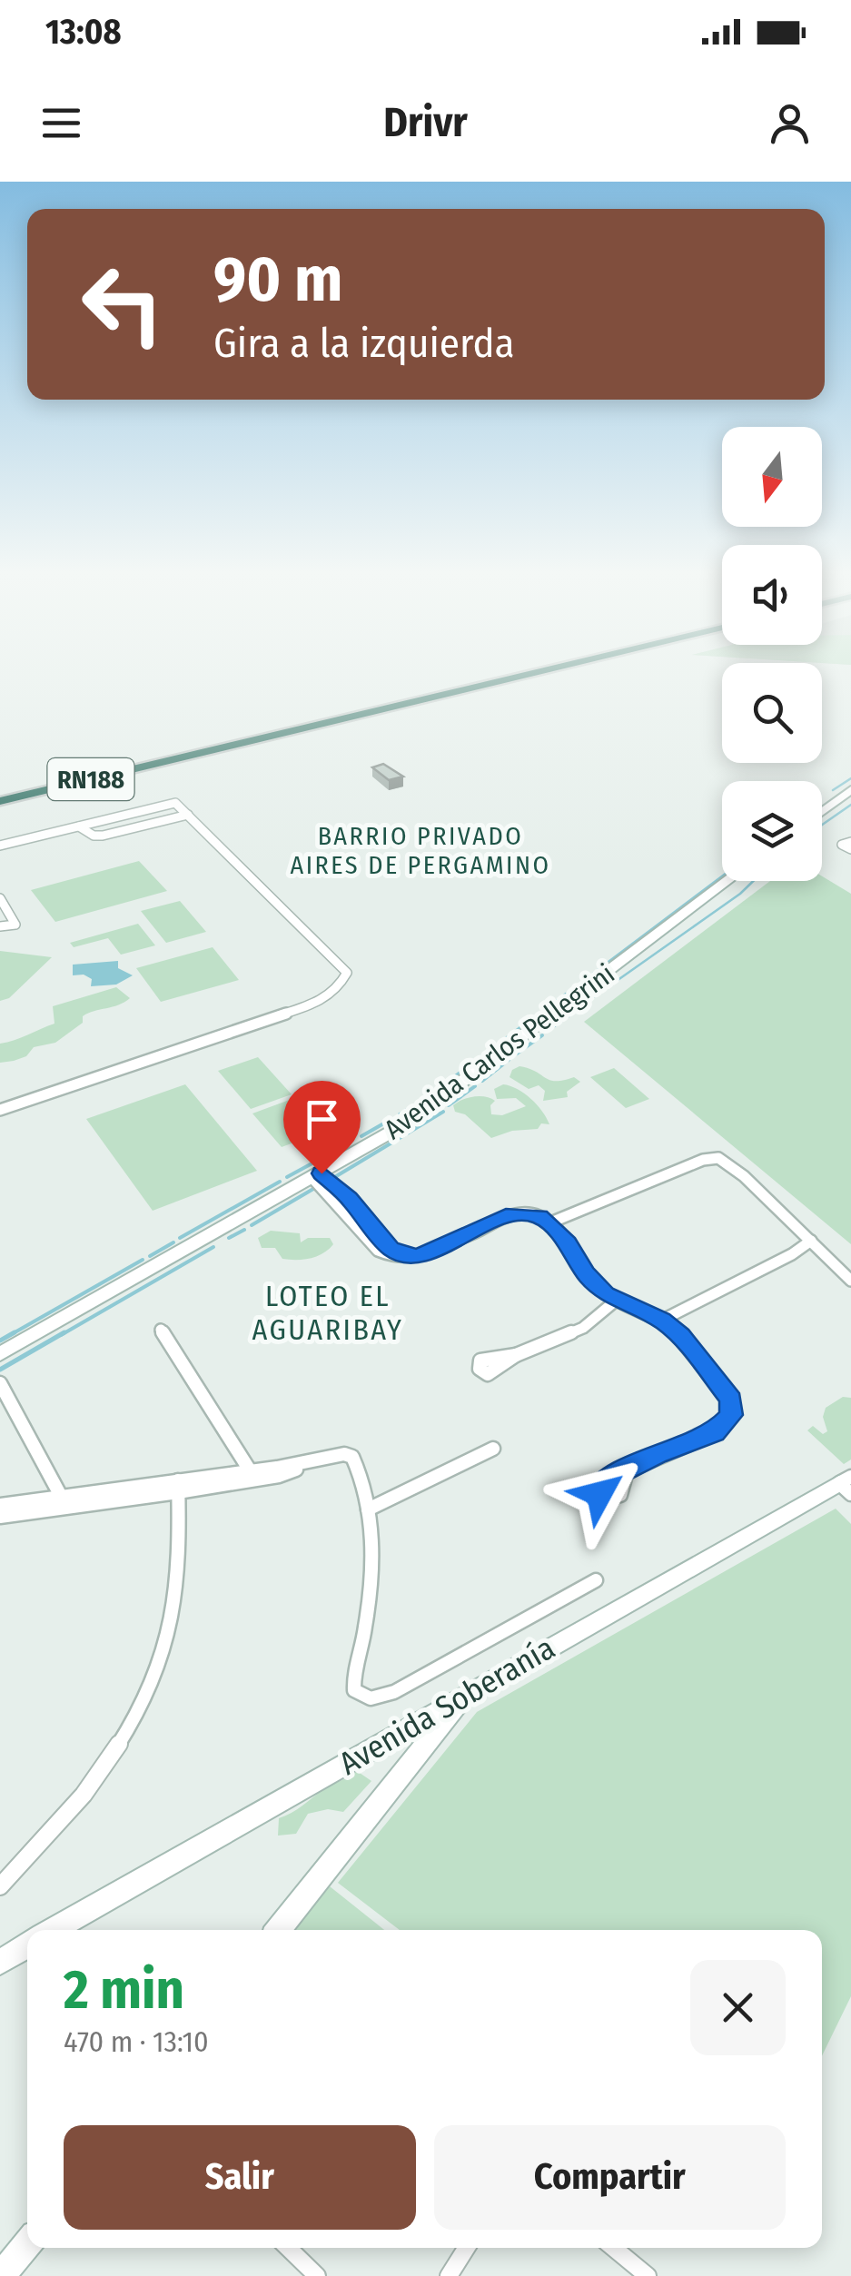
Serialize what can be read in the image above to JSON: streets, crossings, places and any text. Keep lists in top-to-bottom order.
{
  "streets": {
    "highway": ["RN188"],
    "main road": ["Avenida Carlos Pellegrini", "Avenida Soberanía"]
  },
  "districts": ["BARRIO PRIVADO AIRES DE PERGAMINO", "LOTEO EL AGUARIBAY"],
  "north": "bottom",
  "page": {
    "status": "13:08",
    "header": "Drivr",
    "turn": ["90 m", "Gira a la izquierda"],
    "heading": ["2 min", "470 m · 13:10"],
    "buttons": ["Salir", "Compartir"]
  }
}
